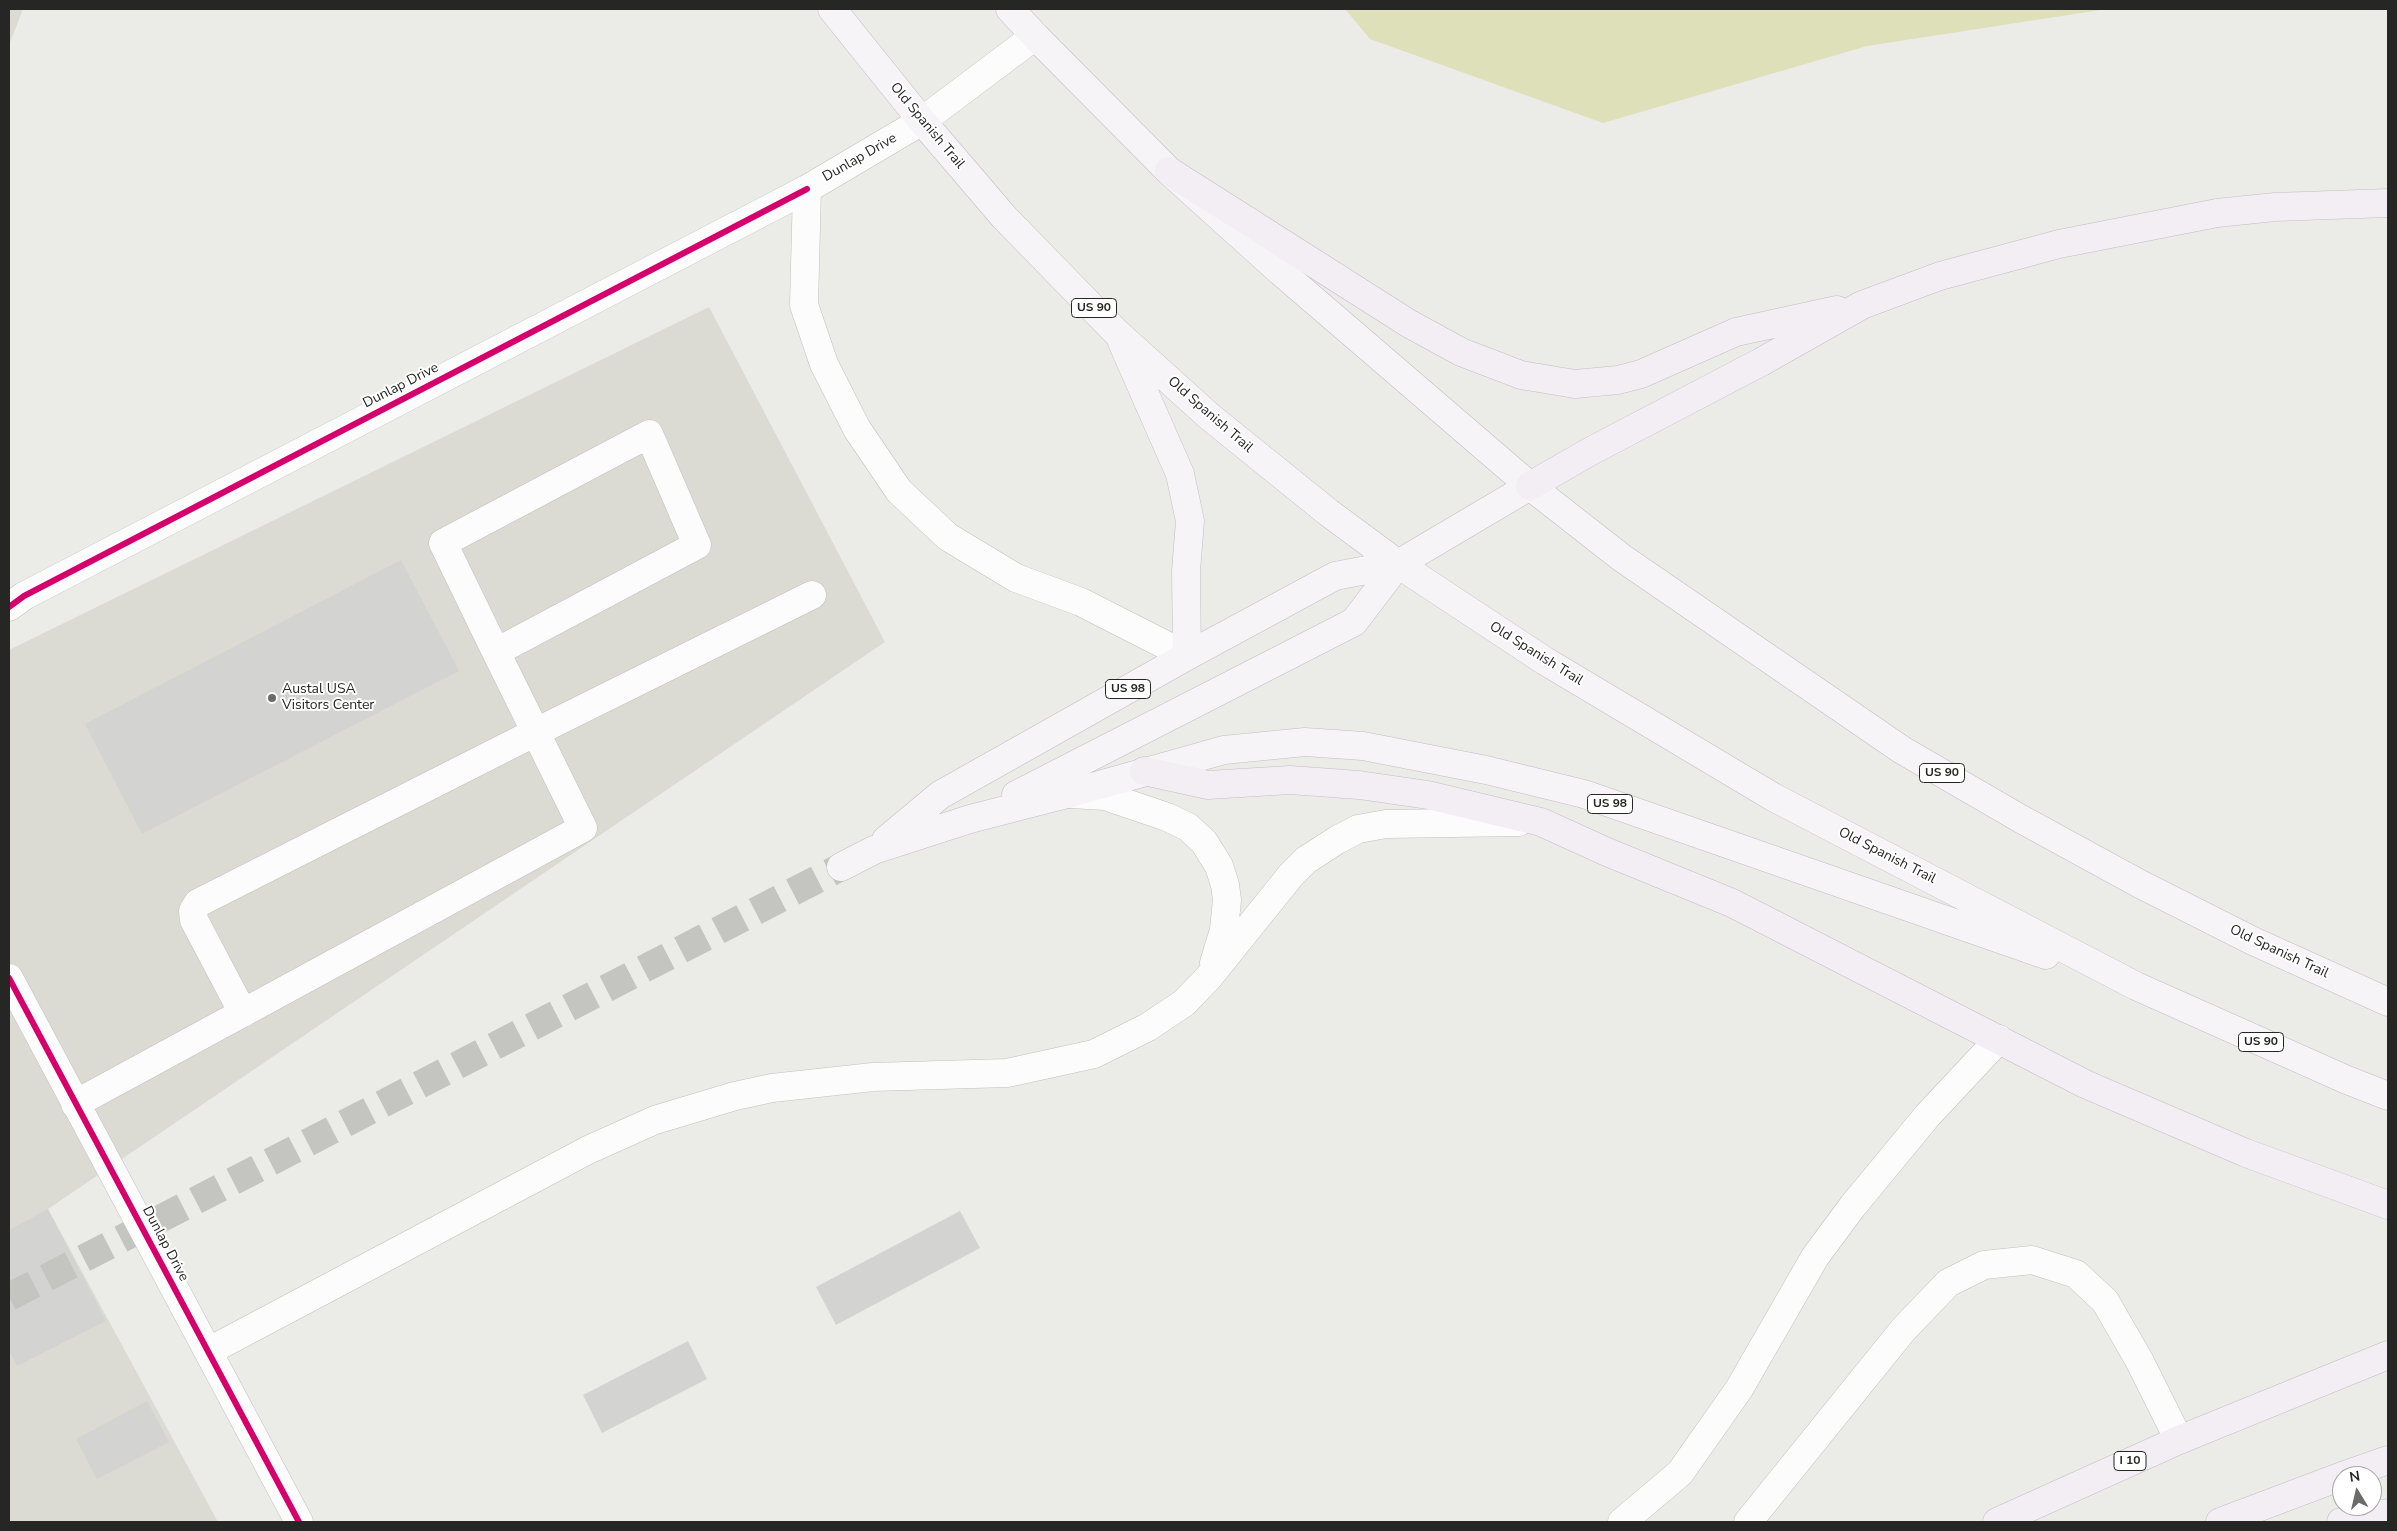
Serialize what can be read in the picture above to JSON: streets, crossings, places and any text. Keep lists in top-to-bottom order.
{
  "streets": {
    "highway": ["I 10"],
    "main road": ["Old Spanish Trail", "US 90", "US 98"],
    "street": ["Dunlap Drive"]
  },
  "crossings": [
    ["Old Spanish Trail", "Dunlap Drive"],
    ["Old Spanish Trail", "US 98"]
  ],
  "places": ["Austal USA Visitors Center"],
  "north": "top"
}
